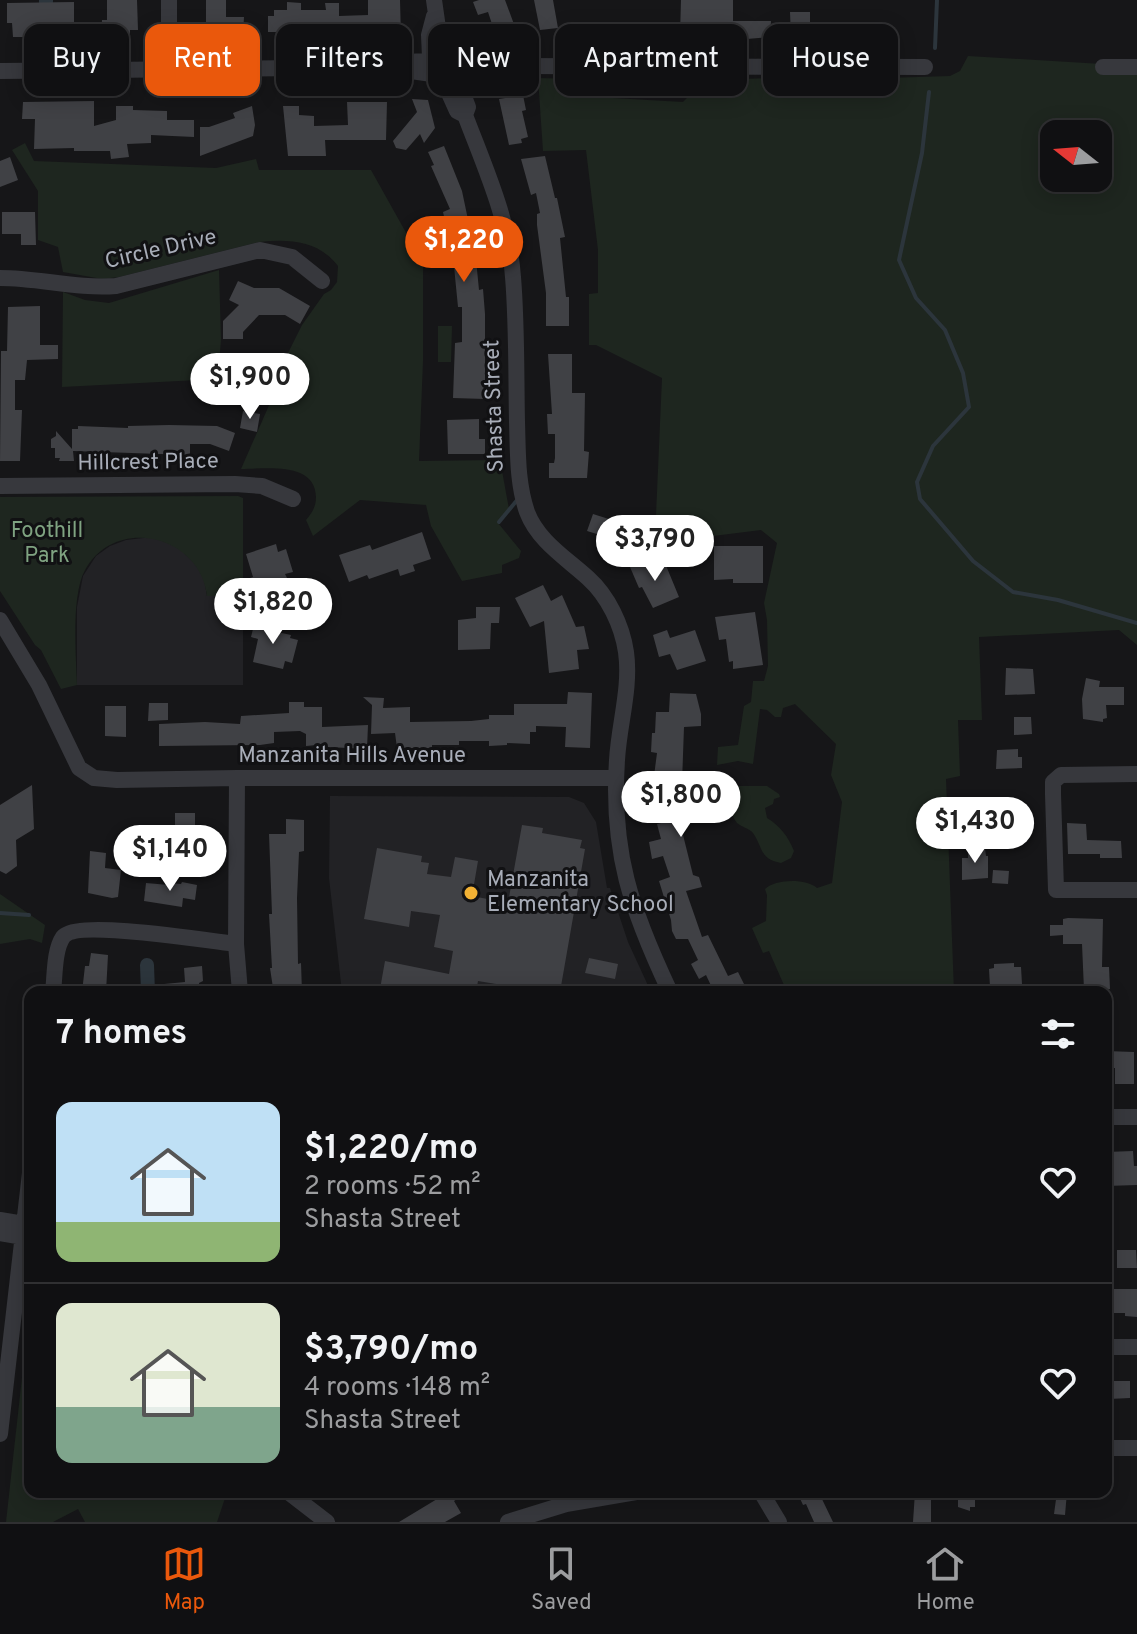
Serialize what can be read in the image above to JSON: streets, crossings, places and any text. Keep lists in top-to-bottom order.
{
  "streets": {
    "street": [
      "Circle Drive",
      "Shasta Street",
      "Hillcrest Place",
      "Manzanita Hills Avenue"
    ]
  },
  "crossings": [
    ["Shasta Street", "Manzanita Hills Avenue"]
  ],
  "parks": ["Foothill Park"],
  "places": ["Manzanita Elementary School"],
  "north": "left",
  "page": {
    "chip": [
      "Buy",
      "Rent",
      "Filters",
      "New",
      "Apartment",
      "House"
    ],
    "price": [
      "$1,220",
      "$1,900",
      "$3,790",
      "$1,820",
      "$1,800",
      "$1,430",
      "$1,140"
    ],
    "heading": "7 homes",
    "list": [
      {
        "name": "$1,220/mo",
        "note": "2 rooms · 52 m² · Shasta Street"
      },
      {
        "name": "$3,790/mo",
        "note": "4 rooms · 148 m² · Shasta Street"
      }
    ],
    "tabs": ["Map", "Saved", "Home"]
  }
}
